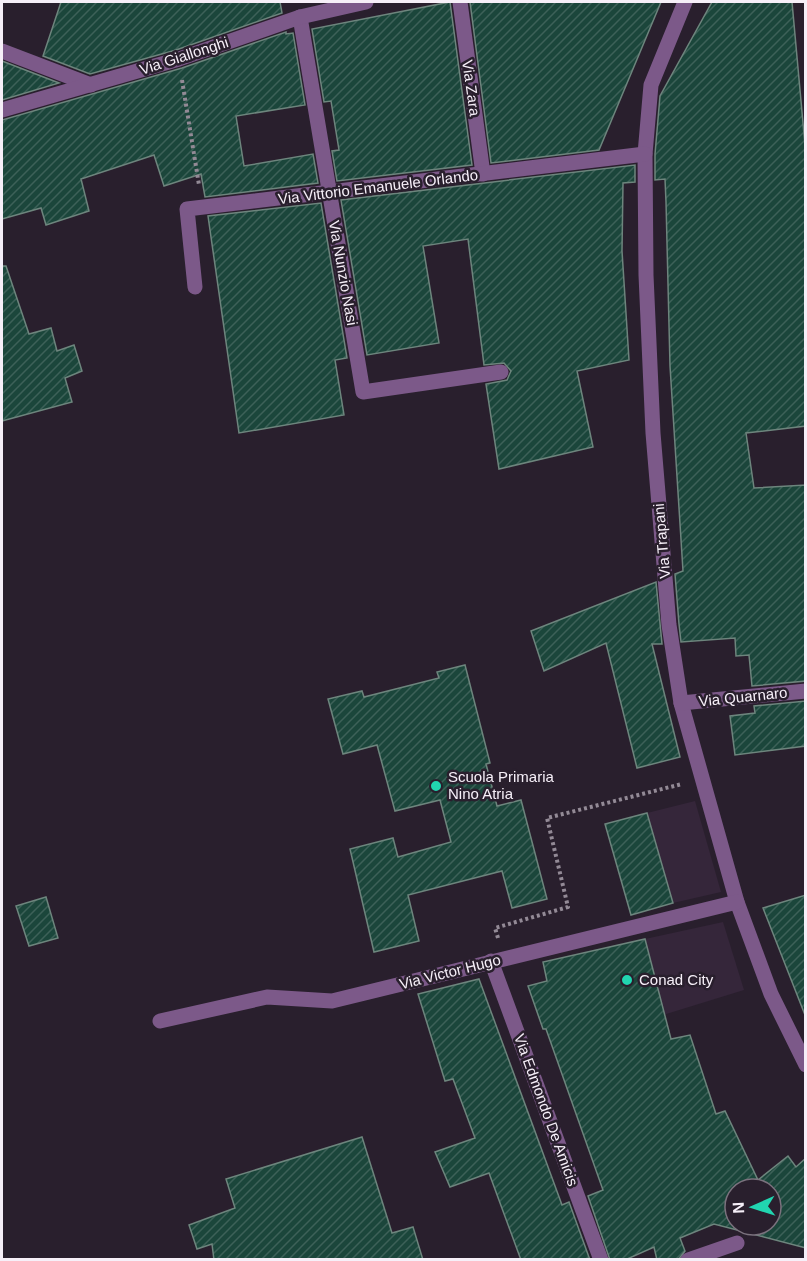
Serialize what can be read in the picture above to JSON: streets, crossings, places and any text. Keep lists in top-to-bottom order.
{
  "streets": {
    "street": [
      "Via Giallonghi",
      "Via Zara",
      "Via Vittorio Emanuele Orlando",
      "Via Nunzio Nasi",
      "Via Trapani",
      "Via Quarnaro",
      "Via Victor Hugo",
      "Via Edmondo De Amicis"
    ]
  },
  "crossings": [
    ["Via Giallonghi", "Via Nunzio Nasi"],
    ["Via Zara", "Via Vittorio Emanuele Orlando"],
    ["Via Vittorio Emanuele Orlando", "Via Nunzio Nasi"],
    ["Via Vittorio Emanuele Orlando", "Via Trapani"],
    ["Via Trapani", "Via Quarnaro"],
    ["Via Trapani", "Via Victor Hugo"],
    ["Via Victor Hugo", "Via Edmondo De Amicis"]
  ],
  "places": ["Scuola Primaria Nino Atria", "Conad City"],
  "north": "left"
}
